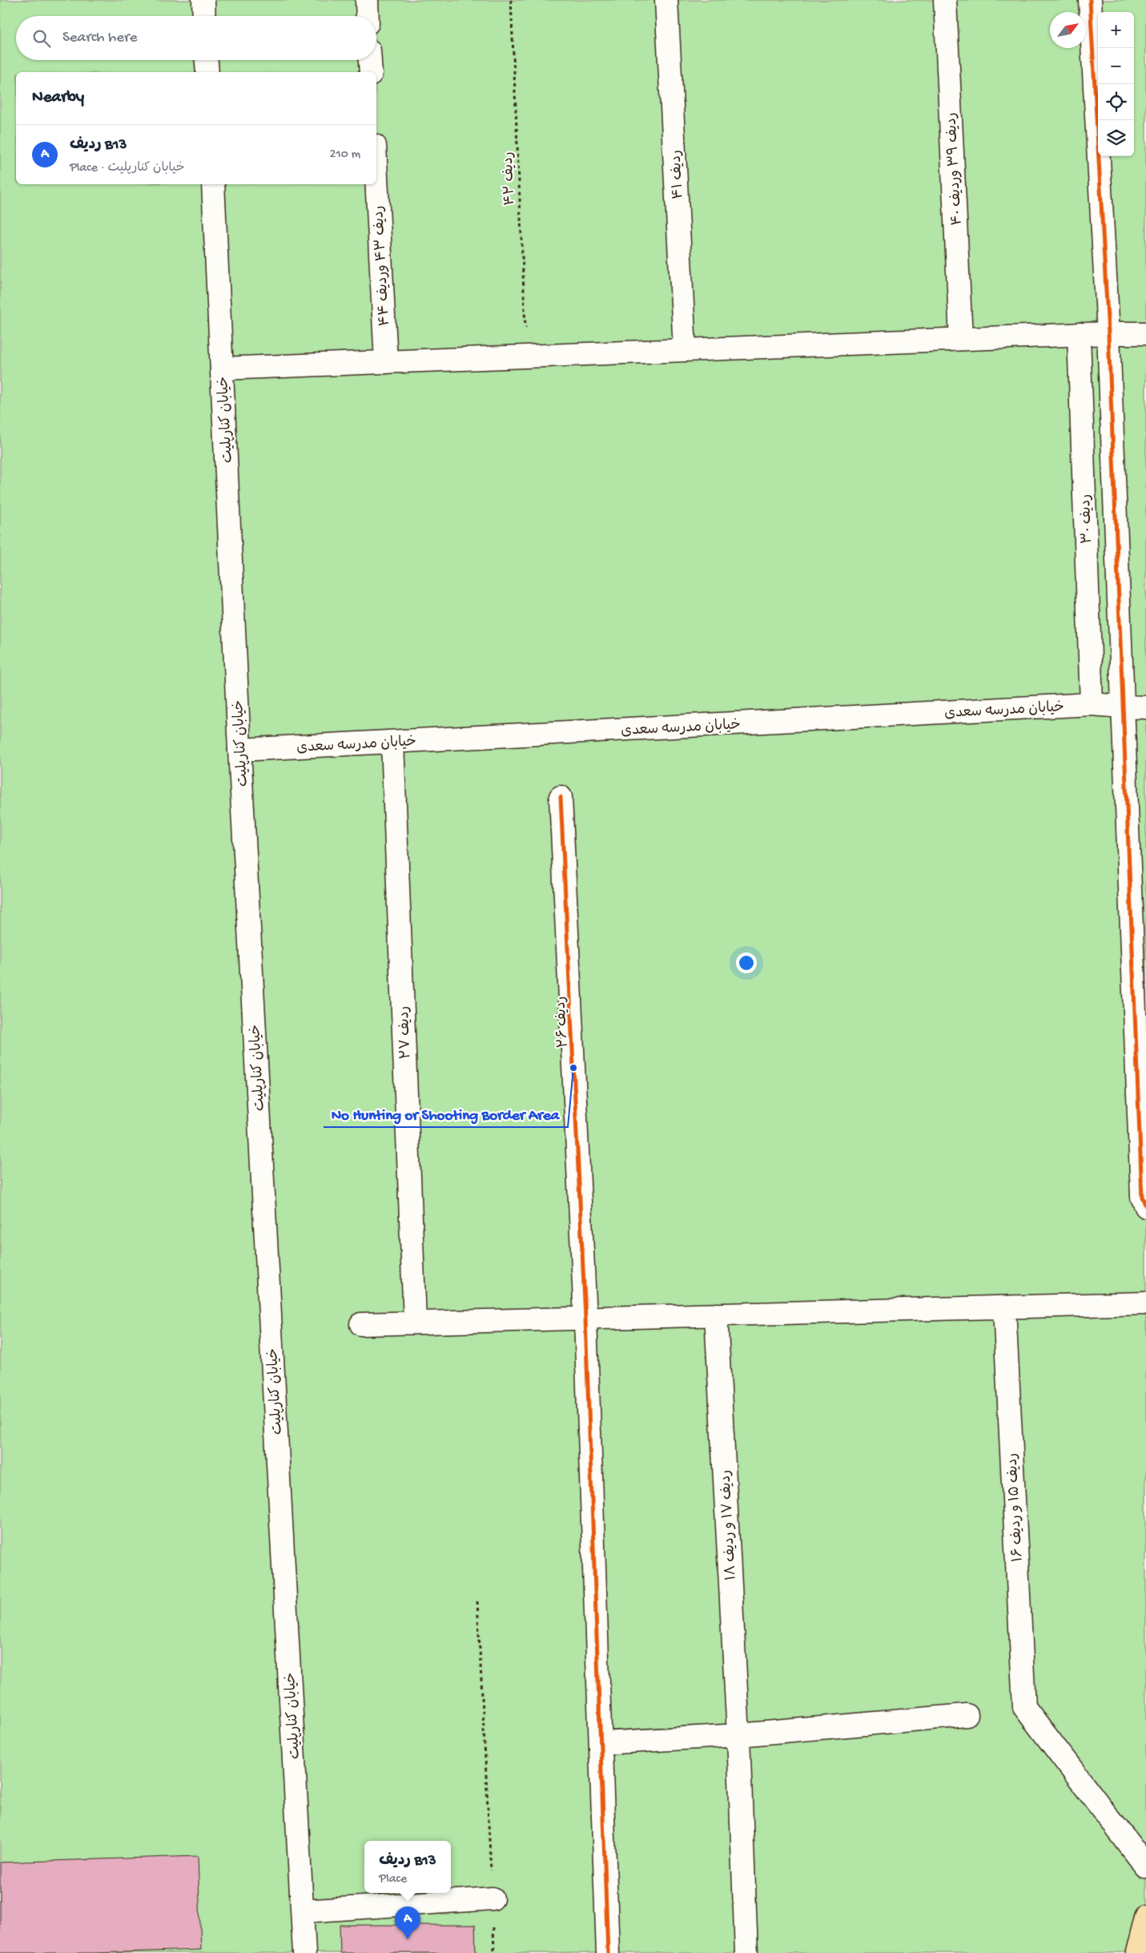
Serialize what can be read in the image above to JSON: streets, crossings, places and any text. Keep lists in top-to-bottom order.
{
  "streets": {
    "street": [
      "ردیف ۳۹ وردیف ۴۰",
      "ردیف ۴۱",
      "ردیف ۴۳ وردیف ۴۴",
      "خیابان کنارپلیت",
      "ردیف ۳۰",
      "خیابان مدرسه سعدی",
      "ردیف ۲۶",
      "ردیف ۲۷",
      "ردیف ۱۵ و ردیف ۱۶",
      "ردیف ۱۷ و ردیف ۱۸"
    ],
    "path": ["ردیف ۴۲"]
  },
  "crossings": [
    ["خیابان کنارپلیت", "خیابان مدرسه سعدی"],
    ["ردیف ۳۰", "خیابان مدرسه سعدی"],
    ["خیابان مدرسه سعدی", "ردیف ۲۷"]
  ],
  "places": ["No Hunting or Shooting Border Area"],
  "north": "top right",
  "page": {
    "map_buttons": ["+", "−"],
    "search": "Search here",
    "heading": "Nearby",
    "list": [
      {
        "mark": "A",
        "name": "ردیف B13",
        "note": "Place · خیابان کنارپلیت",
        "value": "210 m"
      }
    ],
    "popup": ["ردیف B13", "Place"],
    "pins": "A"
  }
}
